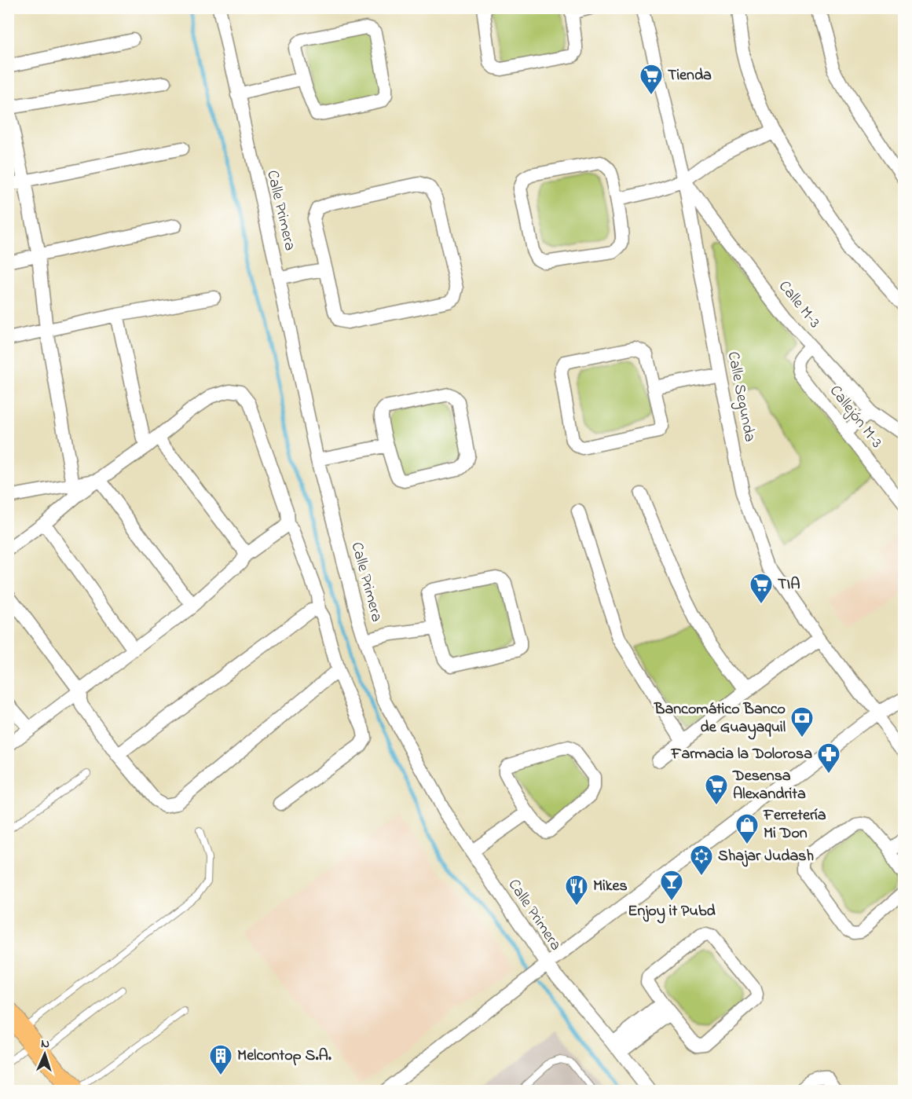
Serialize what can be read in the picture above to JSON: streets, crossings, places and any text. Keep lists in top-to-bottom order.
{
  "streets": {
    "street": [
      "Calle Primera",
      "Calle M-3",
      "Calle Segunda",
      "Callejón M-3"
    ]
  },
  "crossings": [
    ["Calle M-3", "Calle Segunda"],
    ["Calle M-3", "Callejón M-3"]
  ],
  "places": {
    "supermarket": ["Tienda", "TIA", "Desensa Alexandrita"],
    "bank": ["Bancomático Banco de Guayaquil"],
    "pharmacy": ["Farmacia la Dolorosa"],
    "shop": ["Ferretería Mi Don"],
    "synagogue": ["Shajar Judash"],
    "bar": ["Enjoy it Pubd"],
    "restaurant": ["Mikes"],
    "building": ["Melcontop S.A."]
  },
  "north": "top"
}
